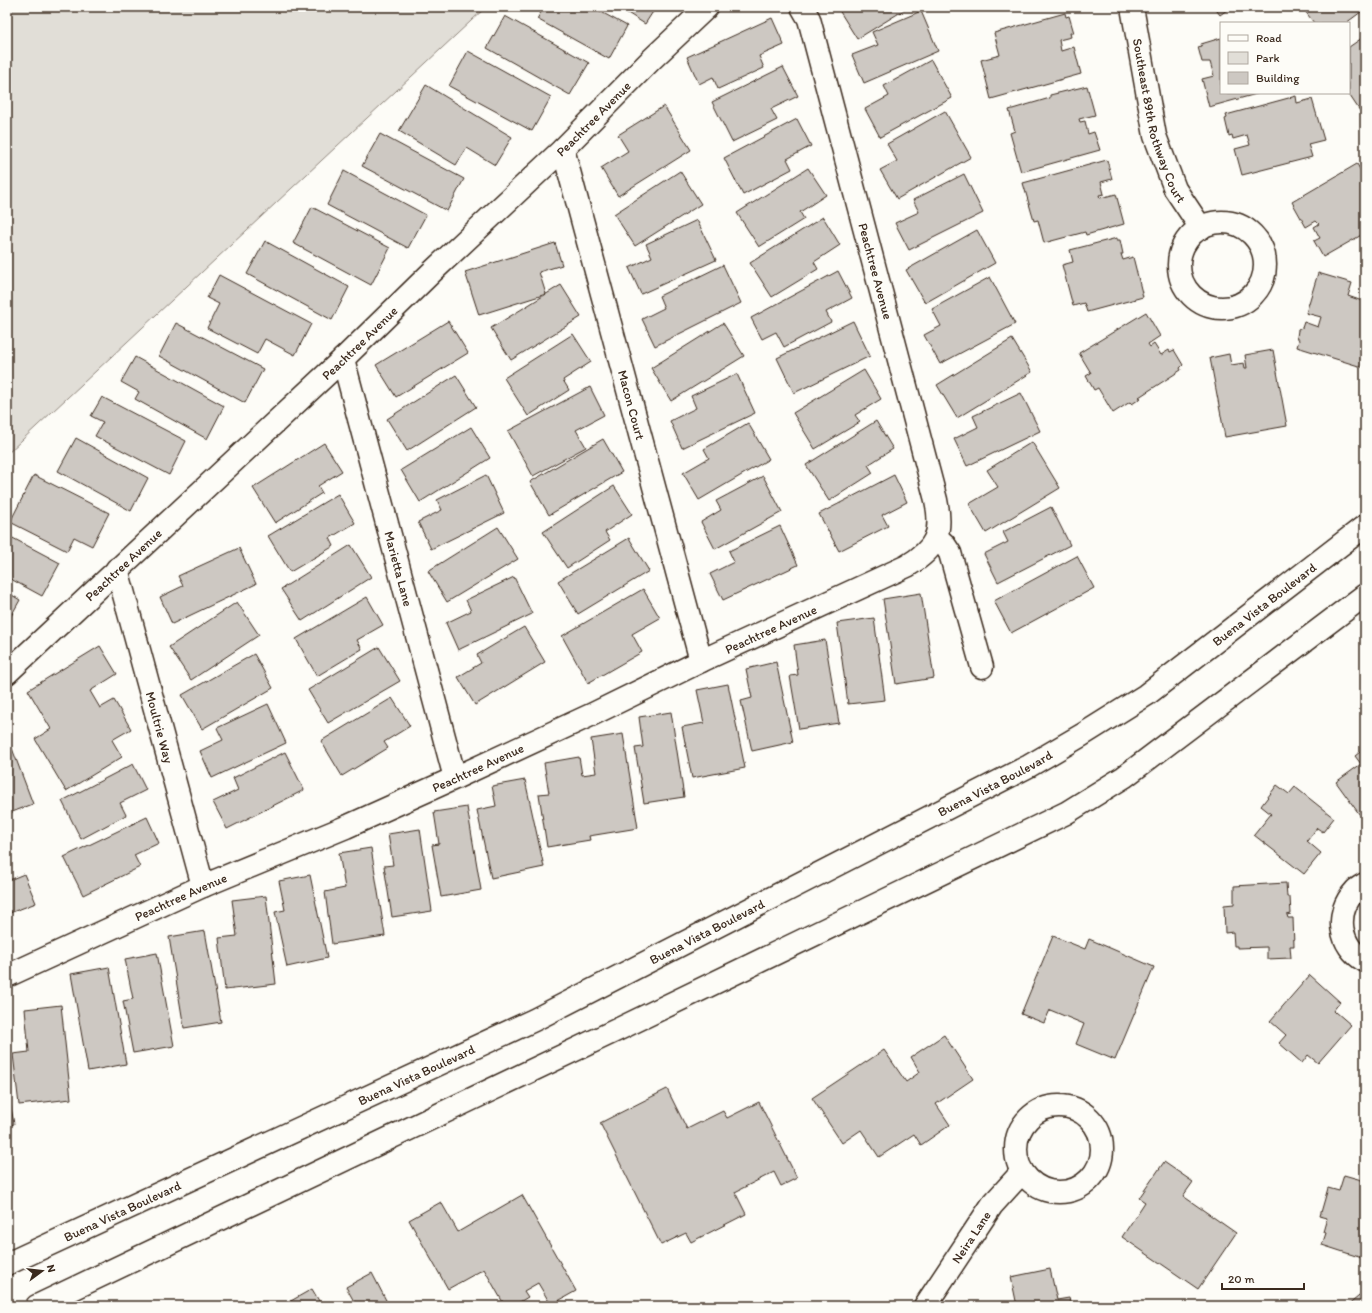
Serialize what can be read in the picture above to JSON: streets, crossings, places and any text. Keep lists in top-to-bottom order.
{
  "streets": {
    "street": [
      "Peachtree Avenue",
      "Southeast 89th Rothway Court",
      "Macon Court",
      "Marietta Lane",
      "Buena Vista Boulevard",
      "Moultrie Way",
      "Neira Lane"
    ]
  },
  "crossings": [
    ["Peachtree Avenue", "Macon Court"],
    ["Peachtree Avenue", "Marietta Lane"],
    ["Peachtree Avenue", "Moultrie Way"]
  ],
  "legend": ["Road", "Park", "Building"],
  "scale_bar": "20 m",
  "north": "right"
}
